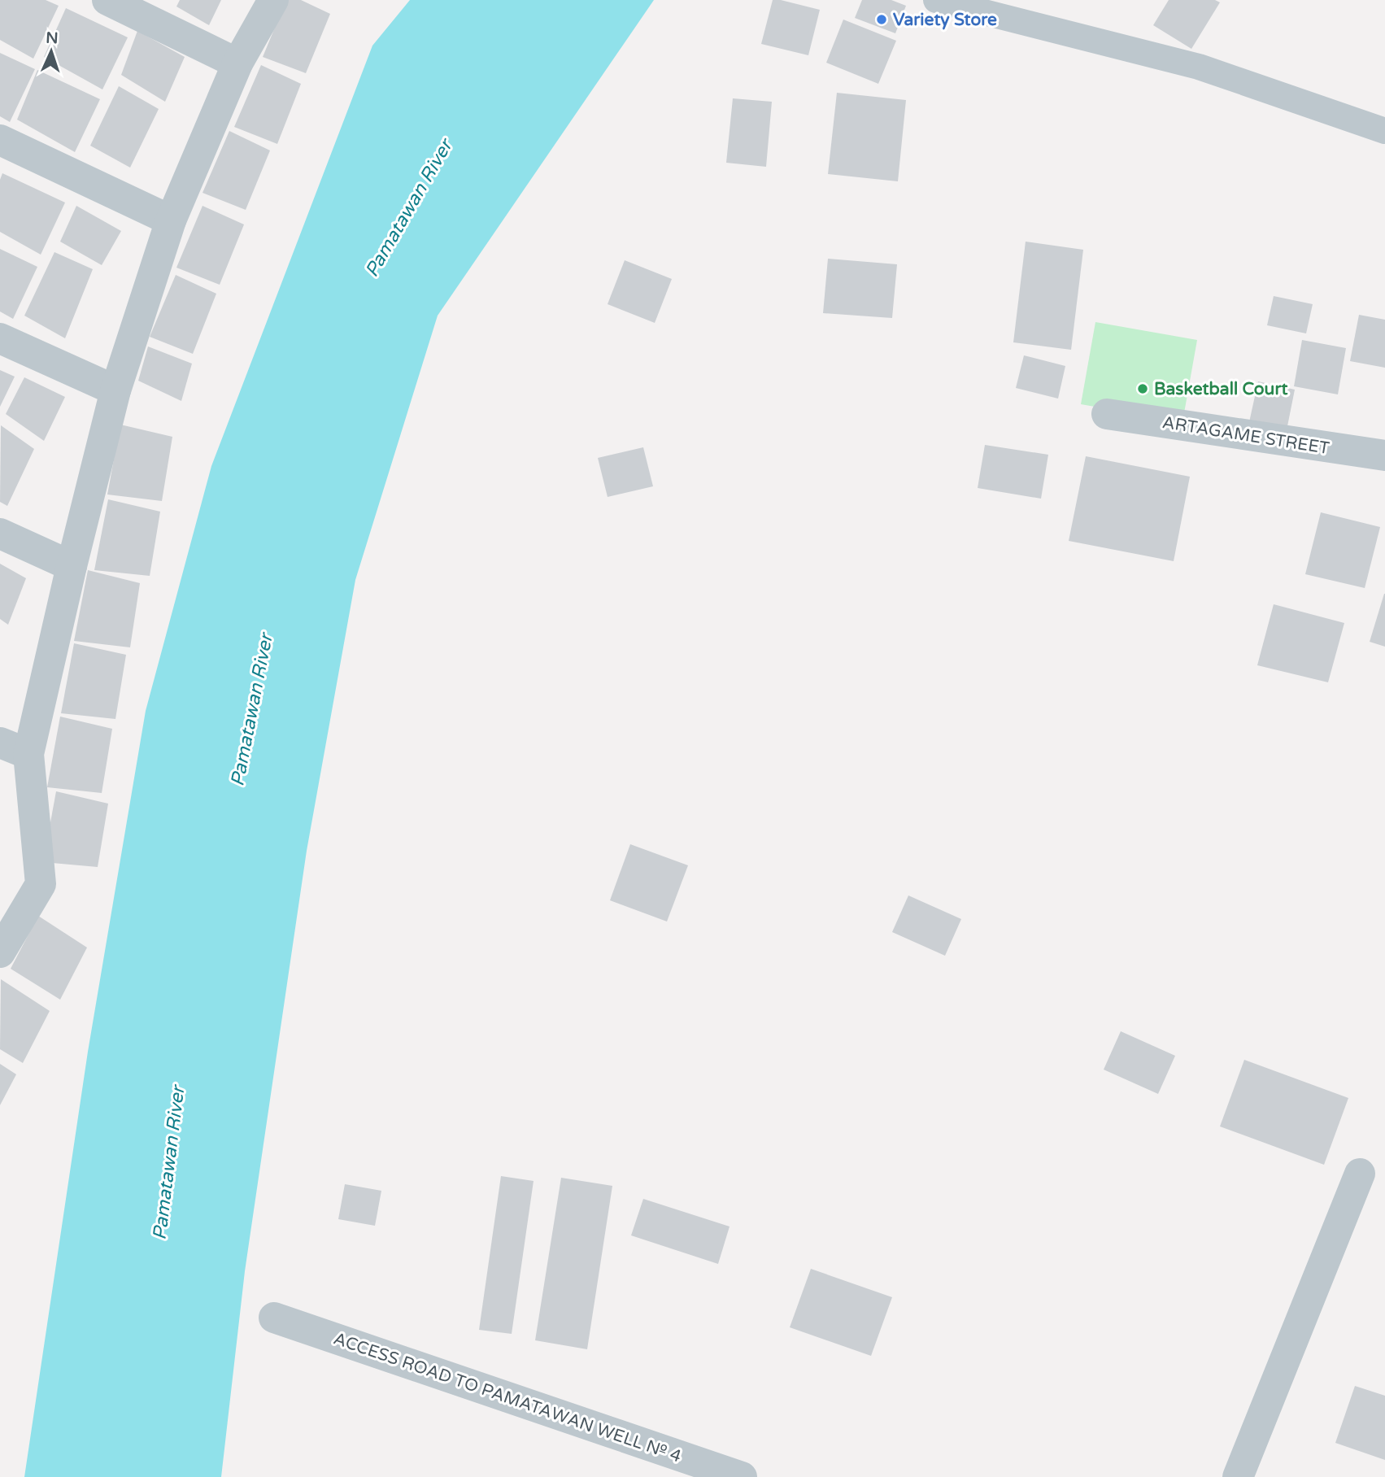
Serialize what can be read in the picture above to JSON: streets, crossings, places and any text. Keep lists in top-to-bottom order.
{
  "streets": {
    "street": ["ARTAGAME STREET", "ACCESS ROAD TO PAMATAWAN WELL № 4"]
  },
  "water": ["Pamatawan River"],
  "places": ["Variety Store", "Basketball Court"],
  "north": "top"
}
